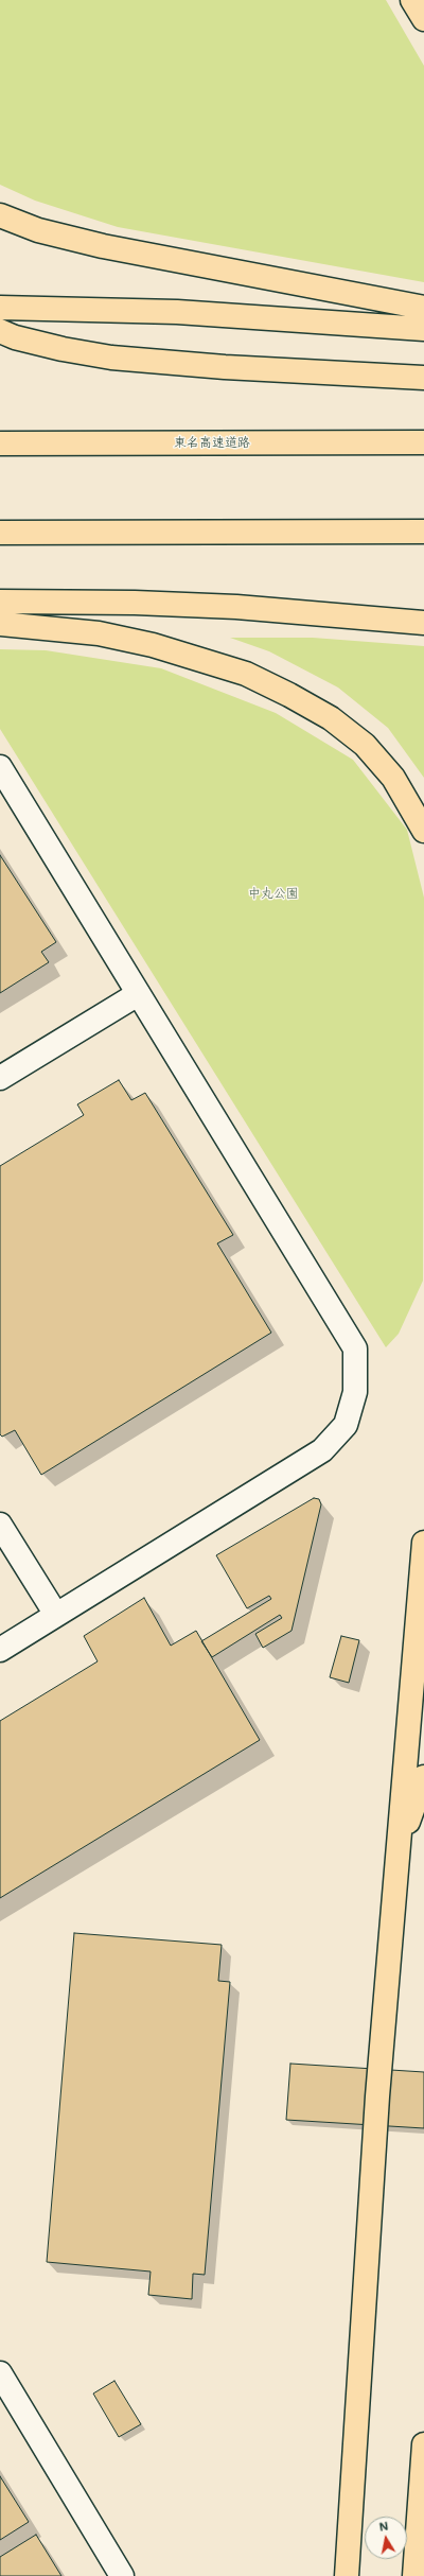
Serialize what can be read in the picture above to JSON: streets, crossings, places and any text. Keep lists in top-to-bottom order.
{
  "streets": {
    "highway": ["東名高速道路"]
  },
  "parks": ["中丸公園"],
  "north": "top"
}
